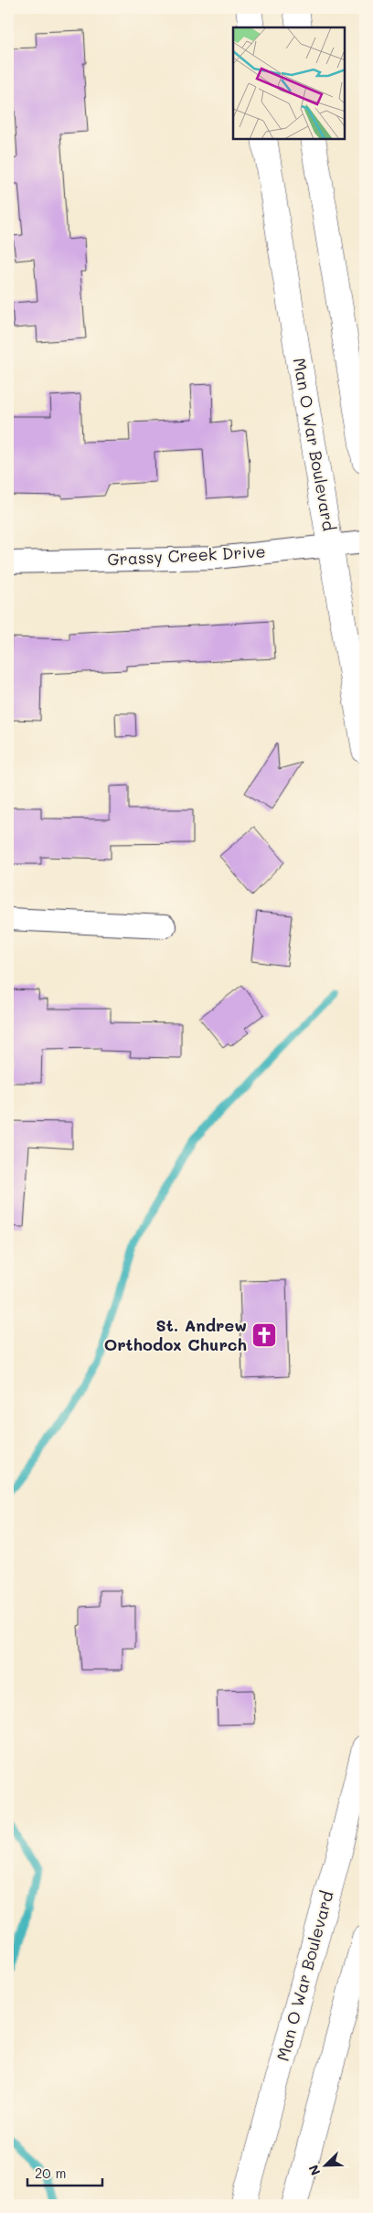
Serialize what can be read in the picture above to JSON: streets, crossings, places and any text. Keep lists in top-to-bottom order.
{
  "streets": {
    "main road": ["Man O War Boulevard"],
    "street": ["Grassy Creek Drive"]
  },
  "crossings": [
    ["Man O War Boulevard", "Grassy Creek Drive"]
  ],
  "places": {
    "church": ["St. Andrew Orthodox Church"]
  },
  "scale_bar": "20 m",
  "north": "bottom left"
}
